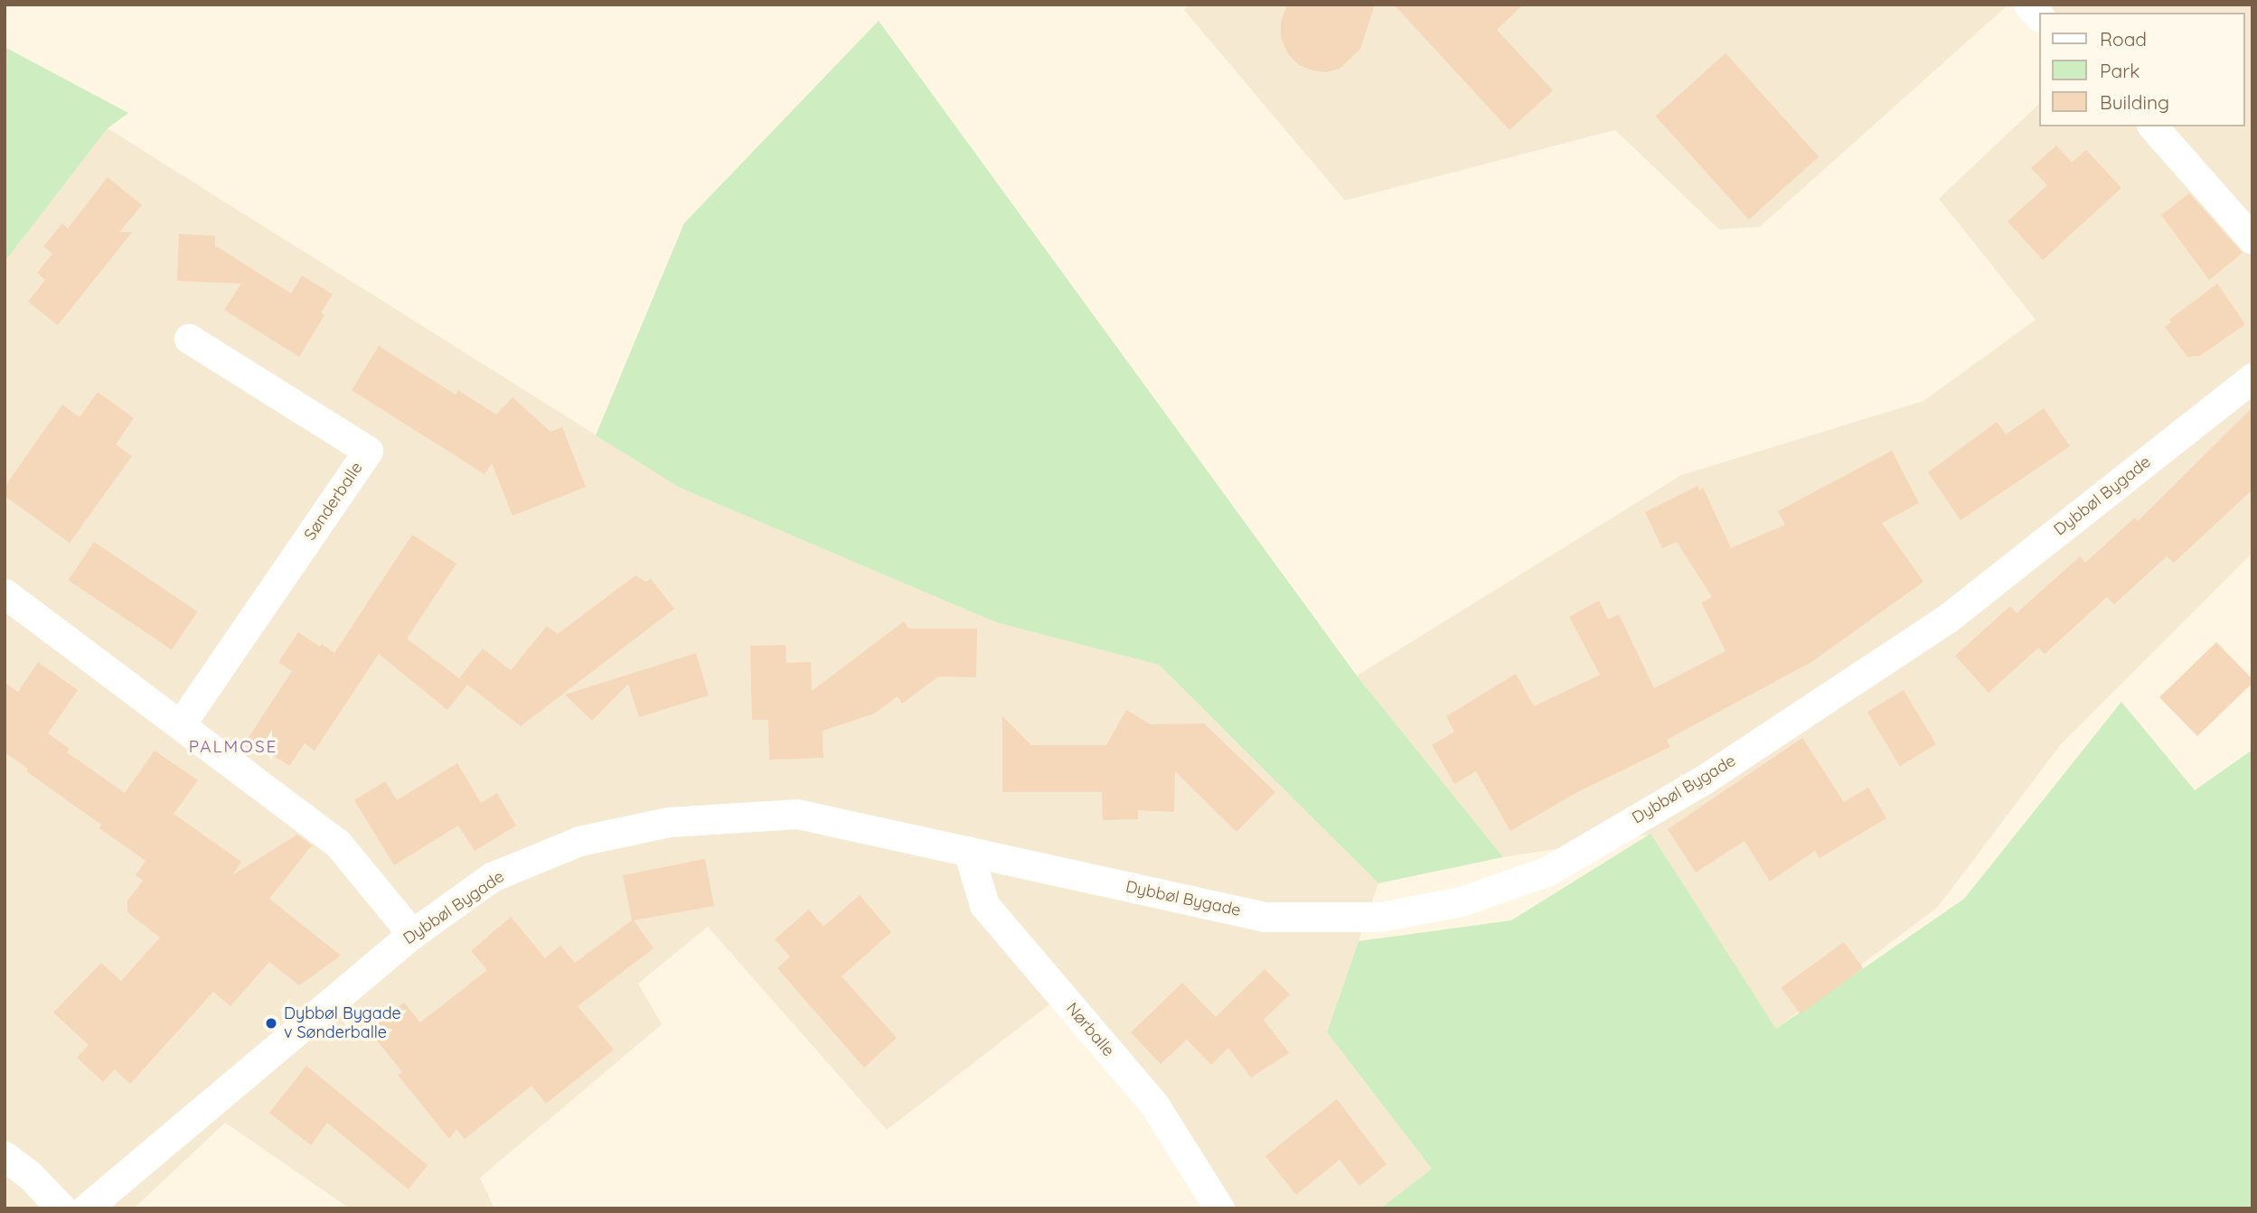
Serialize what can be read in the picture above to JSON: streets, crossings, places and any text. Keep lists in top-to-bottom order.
{
  "streets": {
    "street": ["Dybbøl Bygade", "Sønderballe", "Nørballe"]
  },
  "crossings": [
    ["Dybbøl Bygade", "Nørballe"]
  ],
  "districts": ["PALMOSE"],
  "places": ["Dybbøl Bygade v Sønderballe"],
  "legend": ["Road", "Park", "Building"]
}
